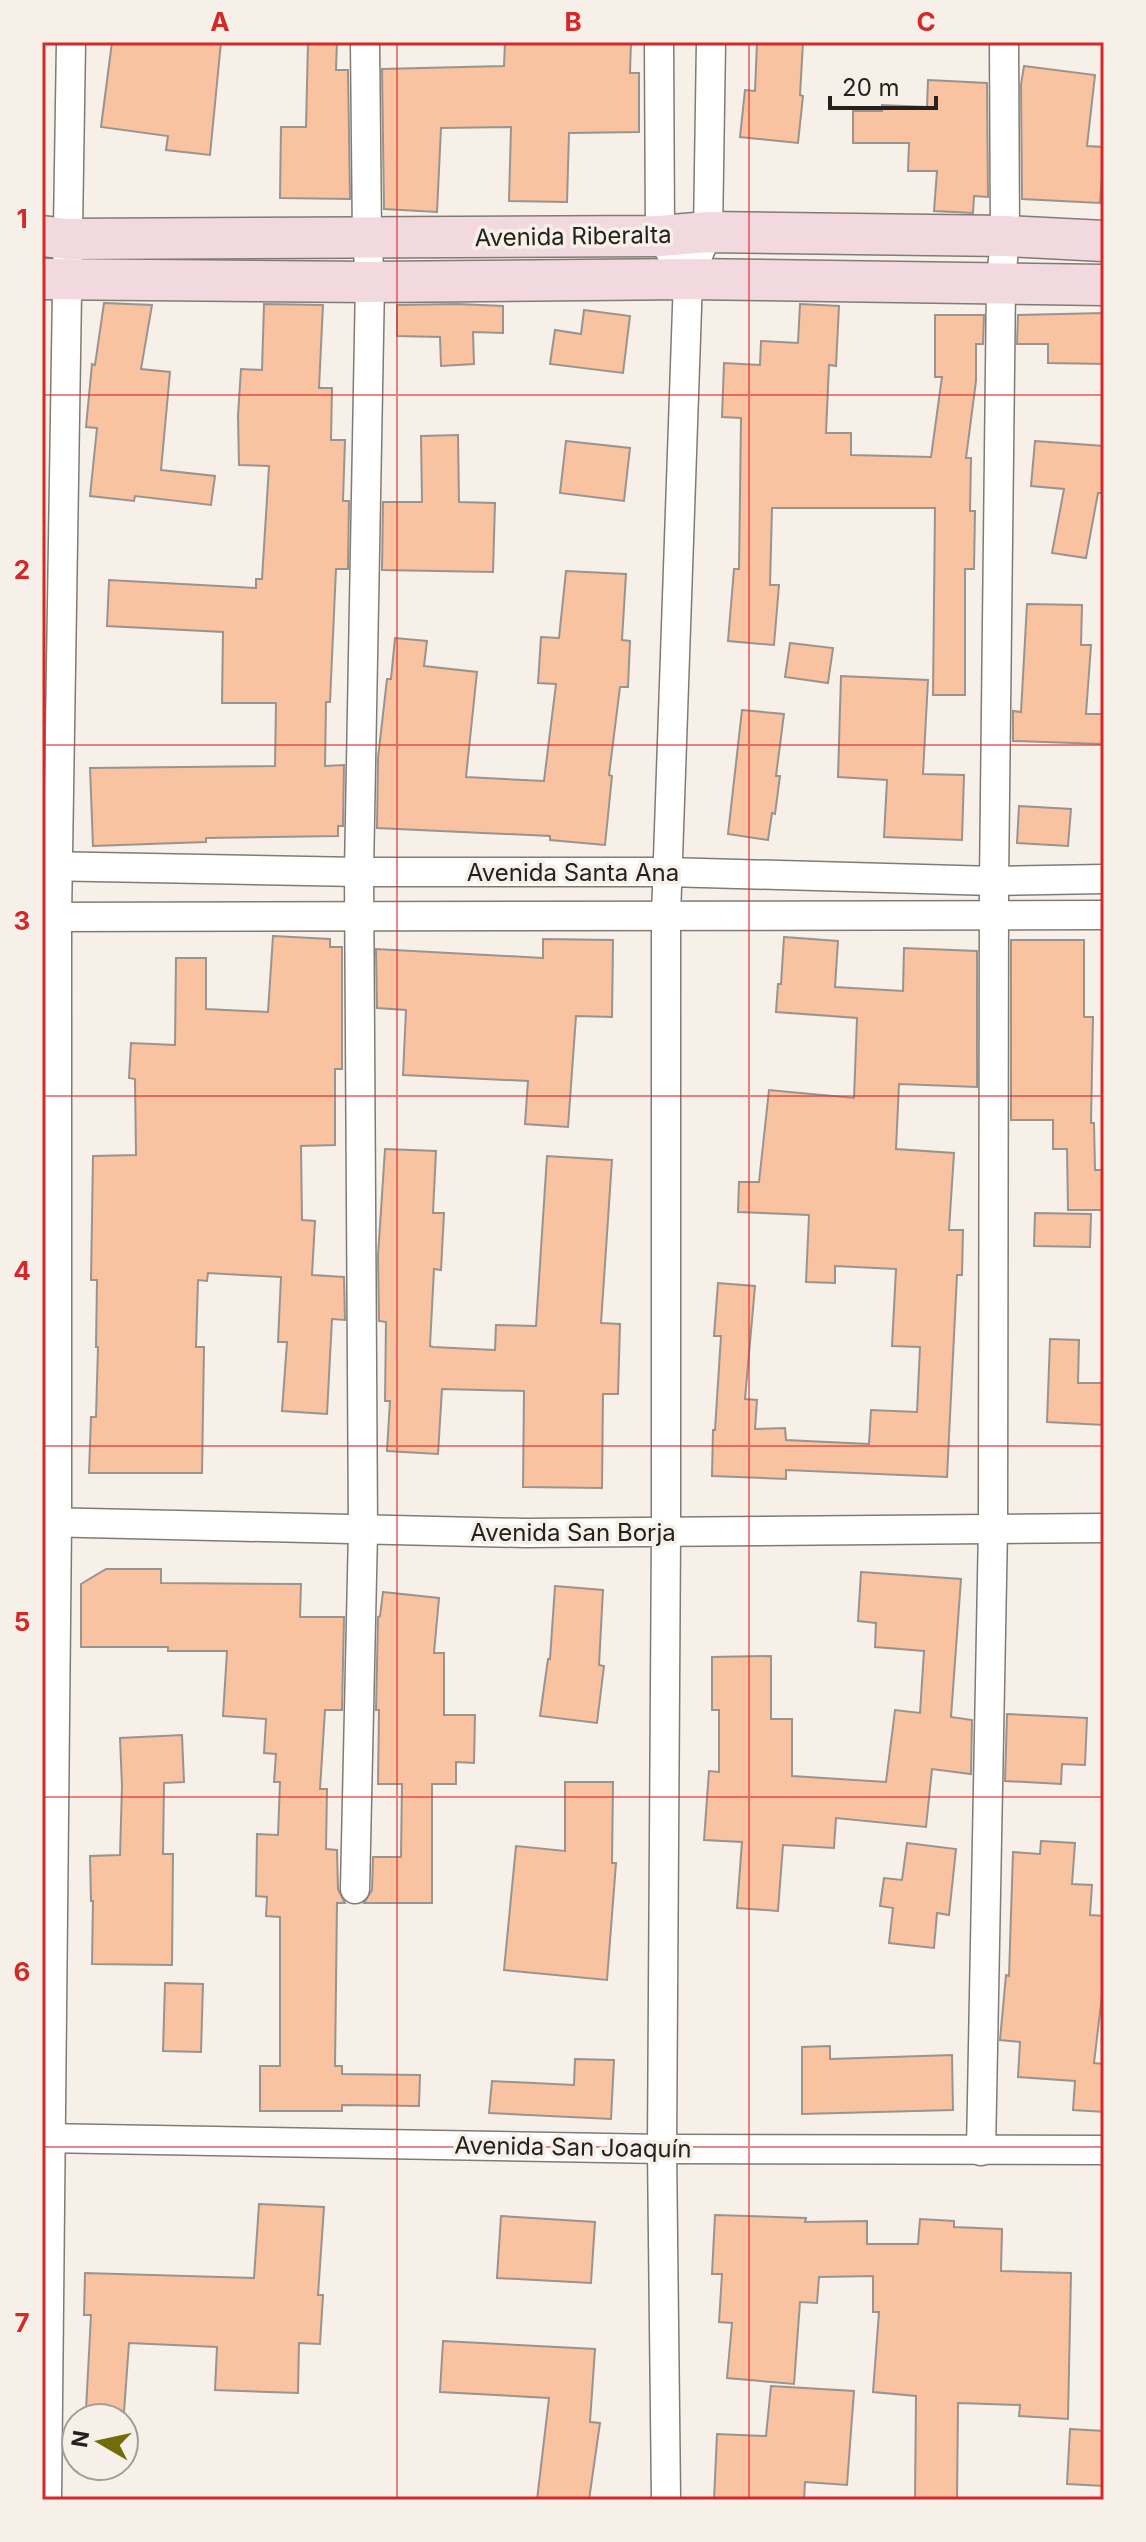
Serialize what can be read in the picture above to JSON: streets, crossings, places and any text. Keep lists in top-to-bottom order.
{
  "streets": {
    "street": [
      "Avenida Riberalta",
      "Avenida Santa Ana",
      "Avenida San Borja",
      "Avenida San Joaquín"
    ]
  },
  "scale_bar": "20 m",
  "north": "left",
  "grid": {
    "columns": ["A", "B", "C"],
    "rows": [
      "1",
      "2",
      "3",
      "4",
      "5",
      "6",
      "7"
    ]
  }
}
